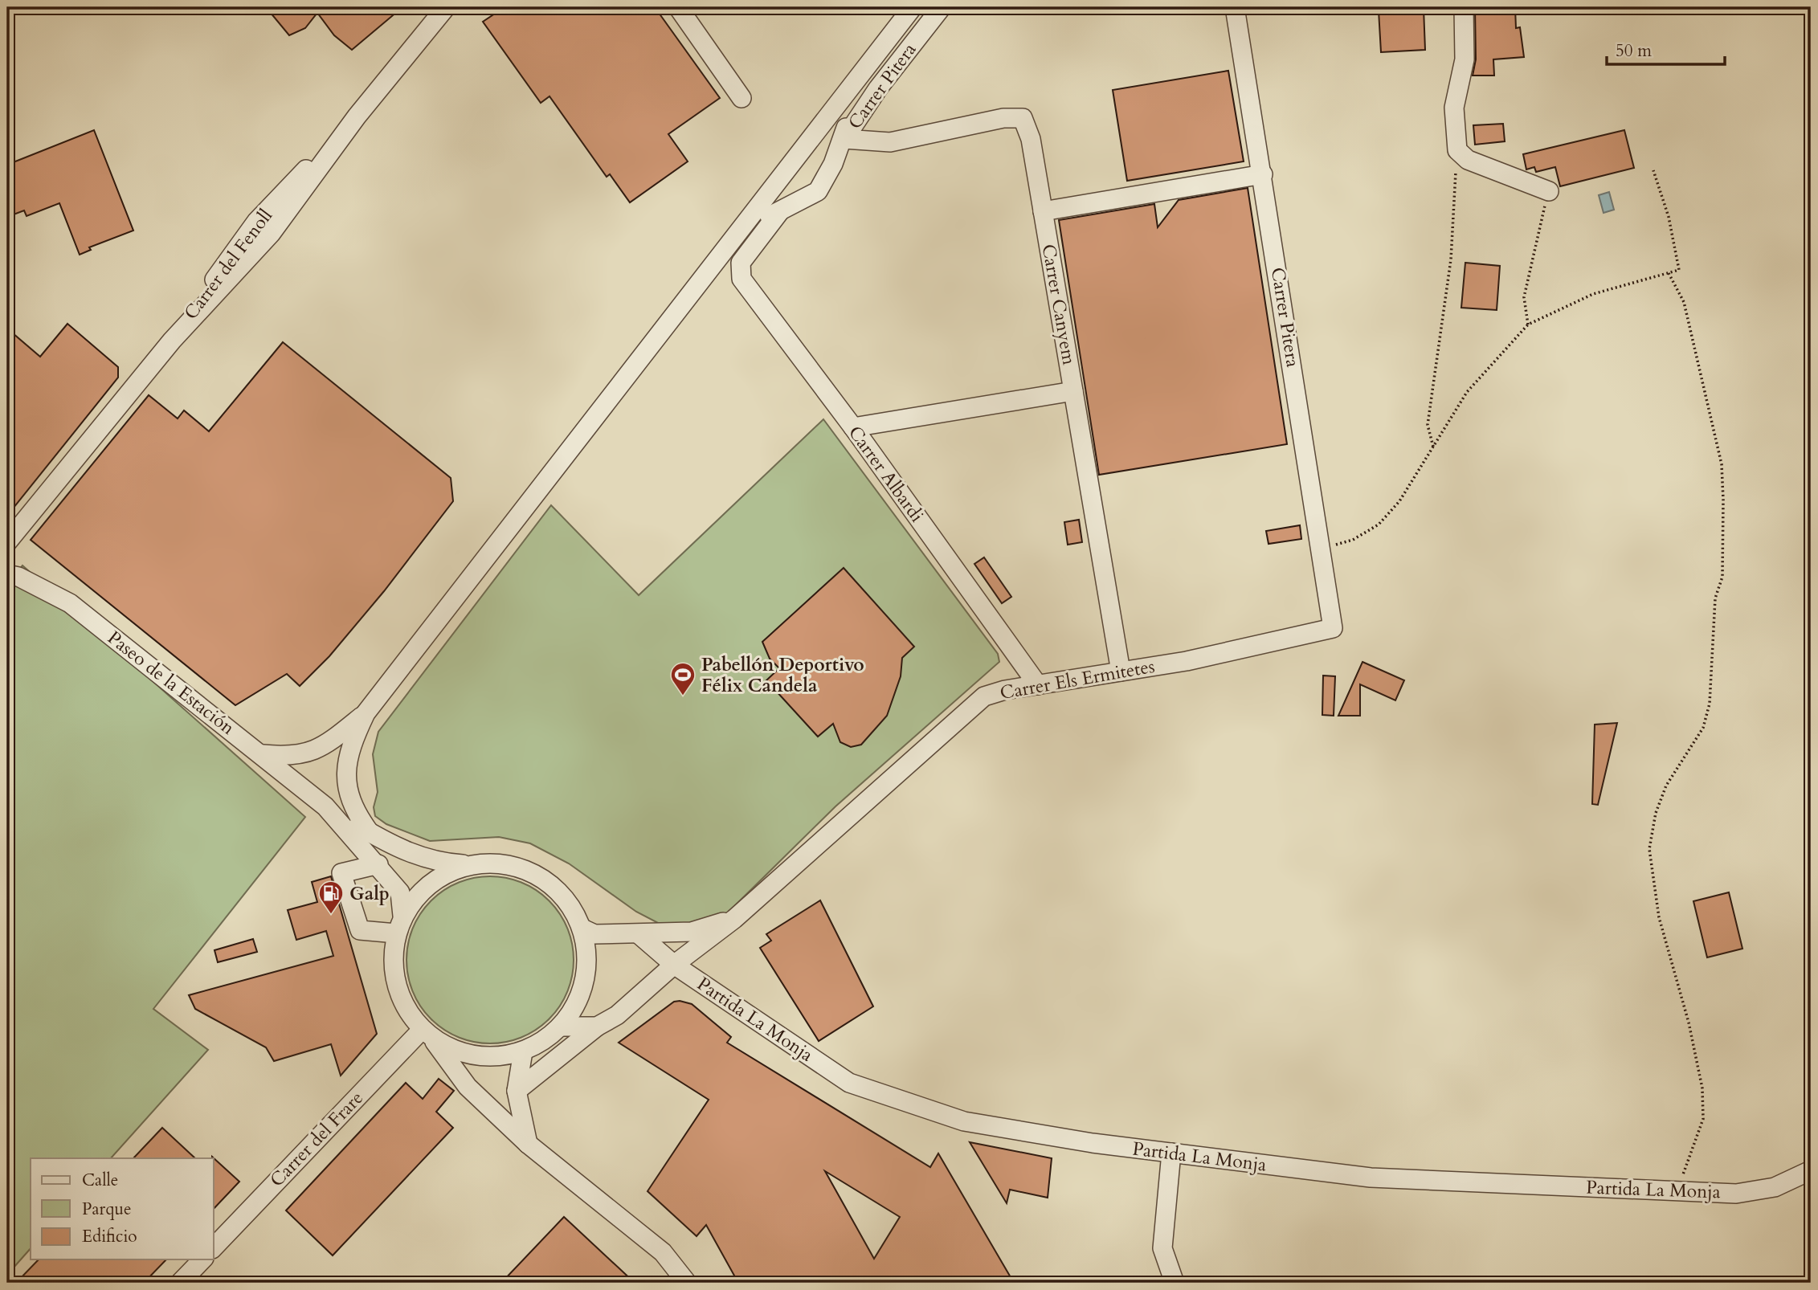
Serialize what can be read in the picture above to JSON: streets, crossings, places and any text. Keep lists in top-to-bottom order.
{
  "streets": {
    "street": [
      "Carrer Pitera",
      "Carrer del Fenoll",
      "Carrer Canyem",
      "Carrer Albardi",
      "Carrer Els Ermitetes",
      "Paseo de la Estación",
      "Partida La Monja",
      "Carrer del Frare"
    ]
  },
  "crossings": [
    ["Carrer Pitera", "Carrer Canyem"],
    ["Carrer Pitera", "Carrer Els Ermitetes"],
    ["Carrer Canyem", "Carrer Els Ermitetes"],
    ["Carrer Albardi", "Carrer Els Ermitetes"],
    ["Carrer Els Ermitetes", "Paseo de la Estación"],
    ["Carrer Els Ermitetes", "Partida La Monja"],
    ["Carrer Els Ermitetes", "Carrer del Frare"],
    ["Paseo de la Estación", "Carrer del Frare"]
  ],
  "places": {
    "sports": ["Pabellón Deportivo Félix Candela"],
    "fuel station": ["Galp"]
  },
  "legend": ["Calle", "Parque", "Edificio"],
  "scale_bar": "50 m"
}
